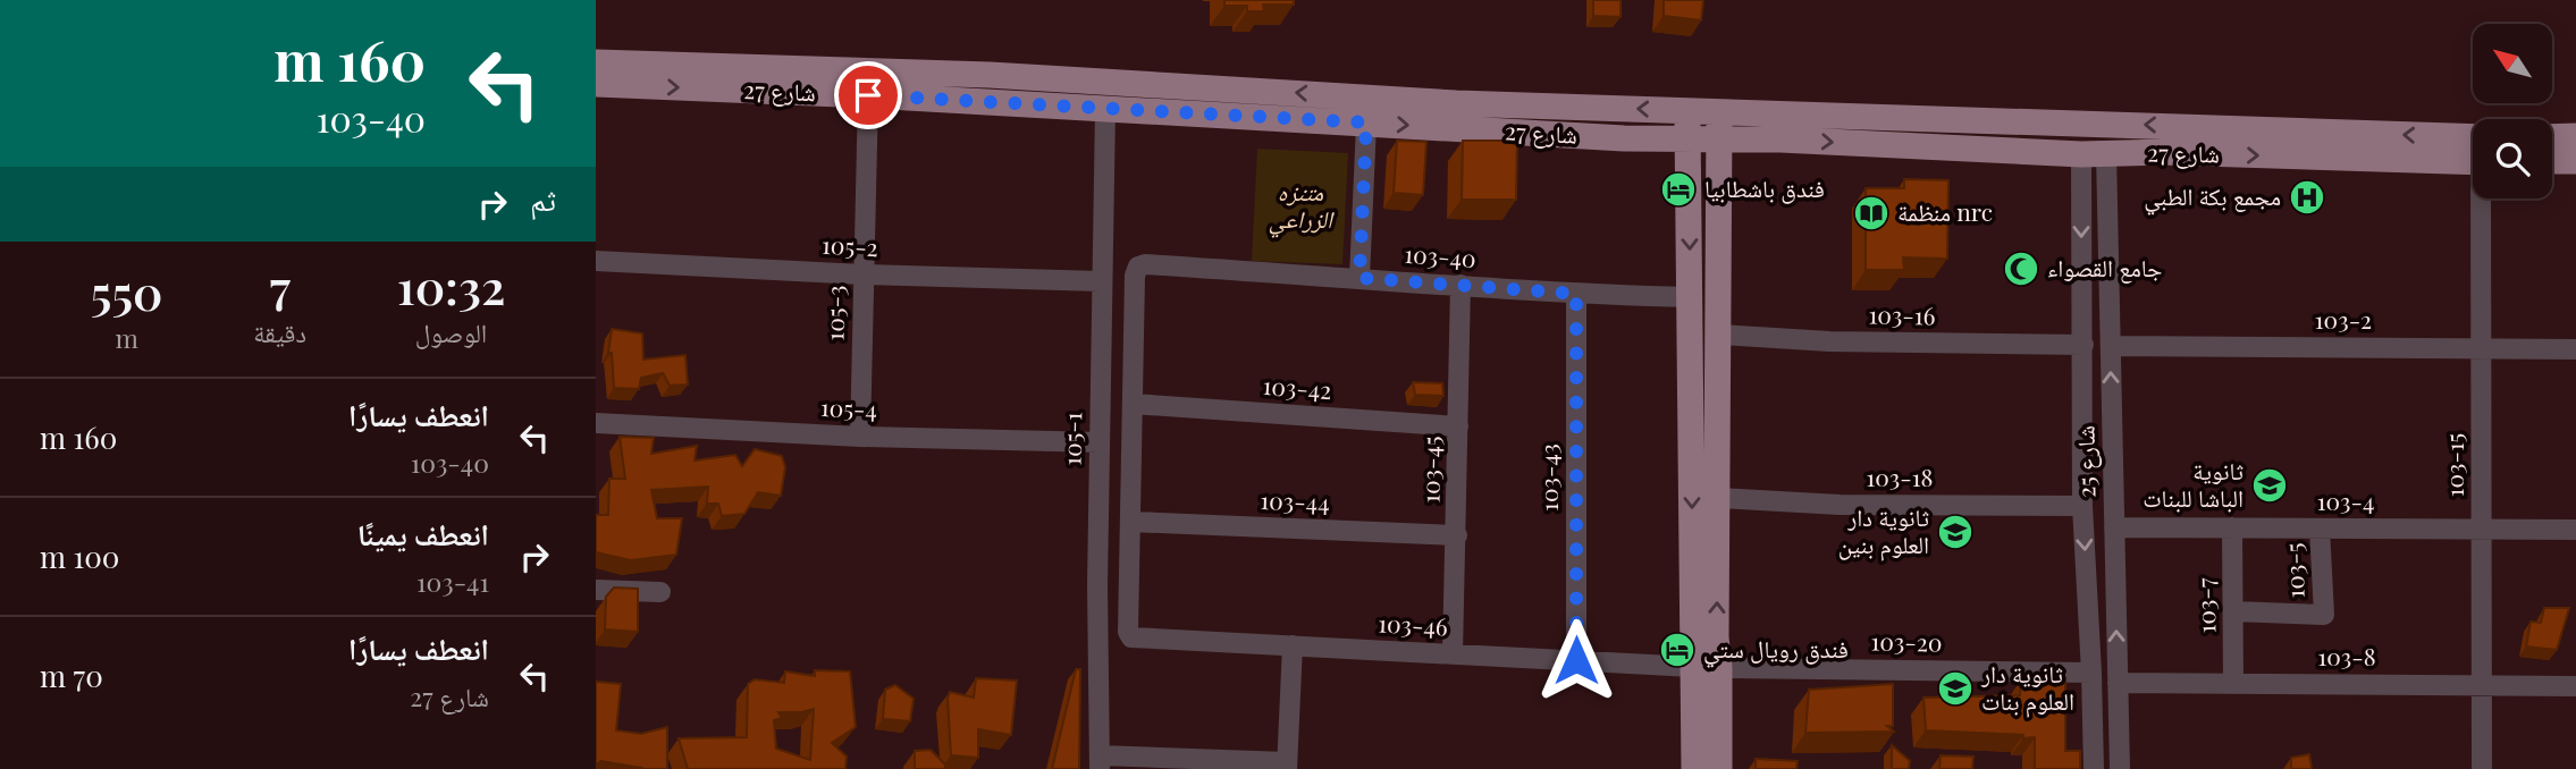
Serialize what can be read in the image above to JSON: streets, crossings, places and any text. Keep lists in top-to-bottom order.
{
  "streets": {
    "main road": ["شارع 27"],
    "street": [
      "105-2",
      "103-40",
      "105-3",
      "103-16",
      "103-2",
      "103-42",
      "105-4",
      "105-1",
      "شارع 25",
      "103-15",
      "103-45",
      "103-43",
      "103-18",
      "103-44",
      "103-4",
      "103-5",
      "103-7",
      "103-46",
      "103-20",
      "103-8"
    ]
  },
  "crossings": [
    ["شارع 27", "105-3"],
    ["شارع 27", "105-1"],
    ["شارع 27", "شارع 25"],
    ["105-2", "105-3"],
    ["105-2", "105-1"],
    ["103-40", "103-42"],
    ["103-40", "103-45"],
    ["103-40", "103-43"],
    ["105-3", "105-4"],
    ["103-16", "شارع 25"],
    ["103-2", "شارع 25"],
    ["103-2", "103-15"],
    ["103-42", "103-45"],
    ["105-4", "105-1"],
    ["شارع 25", "103-18"],
    ["شارع 25", "103-4"],
    ["شارع 25", "103-20"],
    ["شارع 25", "103-8"],
    ["103-15", "103-4"],
    ["103-15", "103-8"],
    ["103-45", "103-44"],
    ["103-45", "103-46"],
    ["103-43", "103-46"],
    ["103-4", "103-5"],
    ["103-4", "103-7"],
    ["103-5", "103-7"],
    ["103-7", "103-8"]
  ],
  "parks": ["متنزه الزراعي"],
  "places": {
    "hotel": ["فندق باشطابيا", "فندق رويال ستي"],
    "hospital": ["مجمع بكة الطبي"],
    "library": ["منظمة nrc"],
    "mosque": ["جامع القصواء"],
    "school or university": ["ثانوية الباشا للبنات", "ثانوية دار العلوم بنين", "ثانوية دار العلوم بنات"]
  },
  "north": "top left",
  "page": {
    "turn": ["160 m", "103-40"],
    "then": "ثم",
    "eta": [
      "10:32",
      "الوصول",
      "7",
      "دقيقة",
      "550",
      "m"
    ],
    "list": [
      {
        "name": "انعطف يسارًا",
        "note": "103-40",
        "value": "160 m"
      },
      {
        "name": "انعطف يمينًا",
        "note": "103-41",
        "value": "100 m"
      },
      {
        "name": "انعطف يسارًا",
        "note": "شارع 27",
        "value": "70 m"
      }
    ]
  }
}
